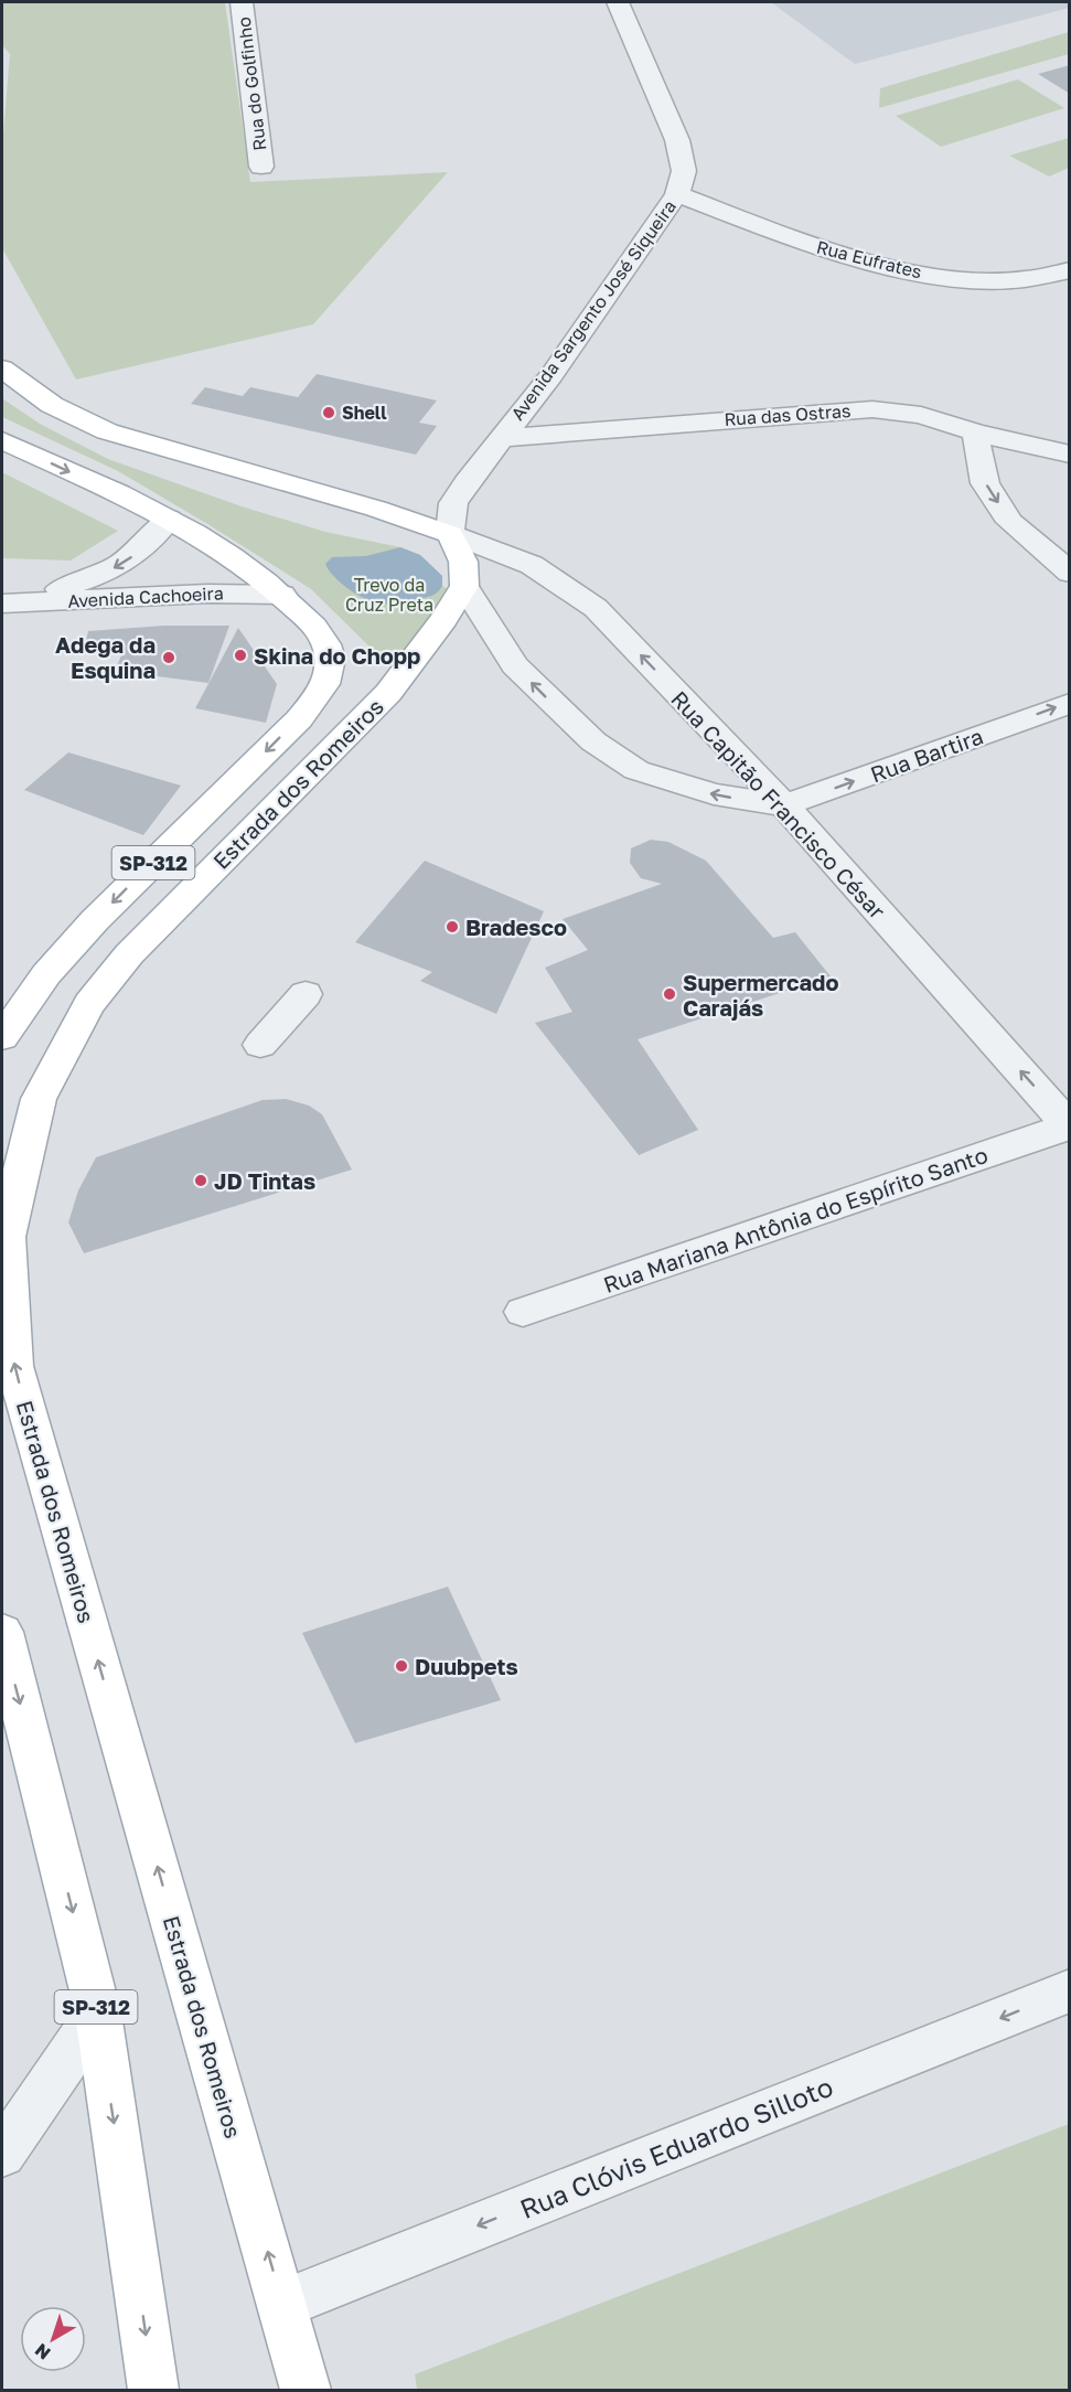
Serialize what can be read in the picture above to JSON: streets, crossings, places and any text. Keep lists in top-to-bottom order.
{
  "streets": {
    "main road": ["Estrada dos Romeiros", "SP-312"],
    "street": [
      "Rua do Golfinho",
      "Rua Eufrates",
      "Avenida Sargento José Siqueira",
      "Rua das Ostras",
      "Avenida Cachoeira",
      "Rua Bartira",
      "Rua Capitão Francisco César",
      "Rua Mariana Antônia do Espírito Santo",
      "Rua Clóvis Eduardo Silloto"
    ]
  },
  "crossings": [
    ["Rua Eufrates", "Avenida Sargento José Siqueira"],
    ["Avenida Sargento José Siqueira", "Rua das Ostras"],
    ["Avenida Sargento José Siqueira", "Rua Capitão Francisco César"],
    ["Avenida Cachoeira", "Estrada dos Romeiros"],
    ["Rua Bartira", "Rua Capitão Francisco César"],
    ["Estrada dos Romeiros", "Rua Clóvis Eduardo Silloto"],
    ["Rua Capitão Francisco César", "Rua Mariana Antônia do Espírito Santo"]
  ],
  "one_way": ["Rua Bartira", "Rua Clóvis Eduardo Silloto"],
  "parks": ["Trevo da Cruz Preta"],
  "places": [
    "Shell",
    "Skina do Chopp",
    "Adega da Esquina",
    "Bradesco",
    "Supermercado Carajás",
    "JD Tintas",
    "Duubpets"
  ],
  "north": "bottom left"
}
